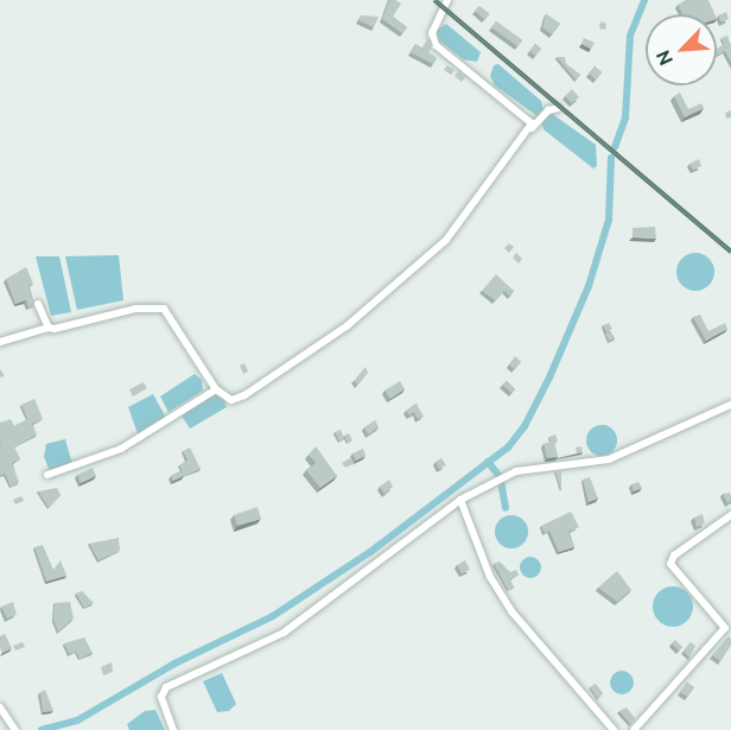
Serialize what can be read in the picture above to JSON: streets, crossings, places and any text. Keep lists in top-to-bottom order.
{
  "north": "bottom left"
}
